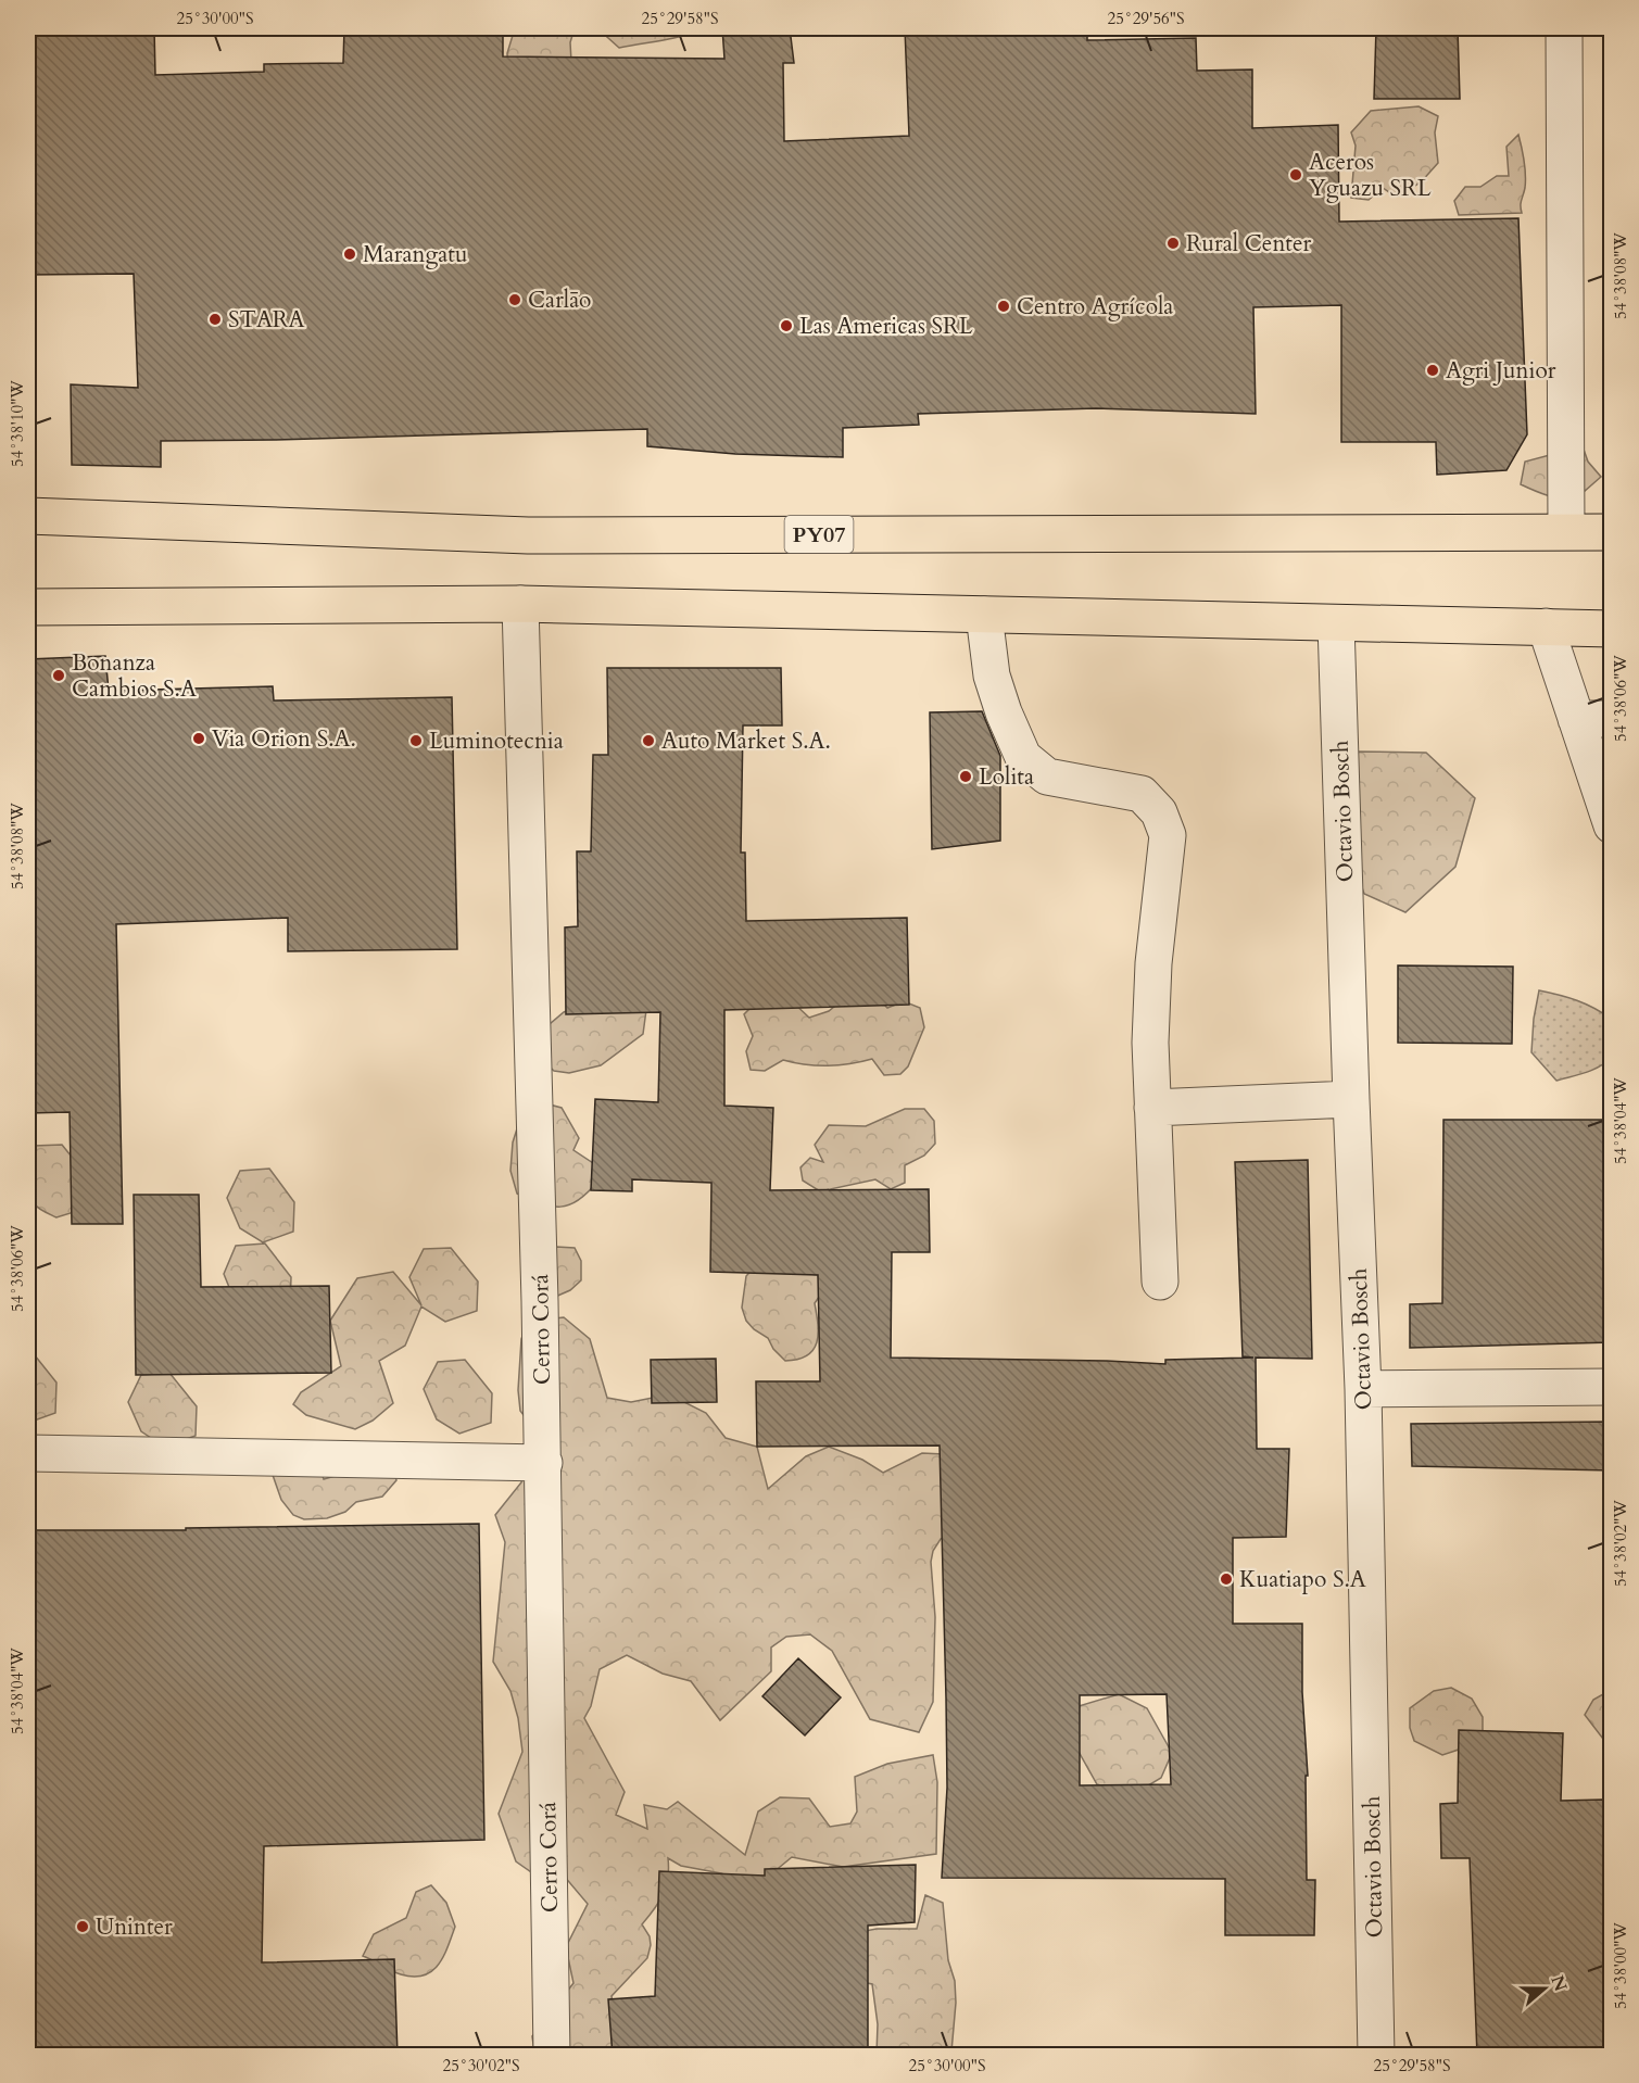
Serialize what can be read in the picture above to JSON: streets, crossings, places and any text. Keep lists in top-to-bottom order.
{
  "streets": {
    "highway": ["PY07"],
    "street": ["Octavio Bosch", "Cerro Corá"]
  },
  "places": [
    "Aceros Yguazu SRL",
    "Rural Center",
    "Marangatu",
    "Carlāo",
    "Centro Agrícola",
    "STARA",
    "Las Americas SRL",
    "Agri Junior",
    "Bonanza Cambios S.A",
    "Via Orion S.A.",
    "Luminotecnia",
    "Auto Market S.A.",
    "Lolita",
    "Kuatiapo S.A",
    "Uninter"
  ],
  "north": "right",
  "coordinates": [
    "25°30'00\"S",
    "25°29'58\"S",
    "25°29'56\"S",
    "54°38'08\"W",
    "54°38'10\"W",
    "54°38'06\"W",
    "54°38'04\"W",
    "54°38'02\"W",
    "54°38'00\"W",
    "25°30'02\"S"
  ]
}
